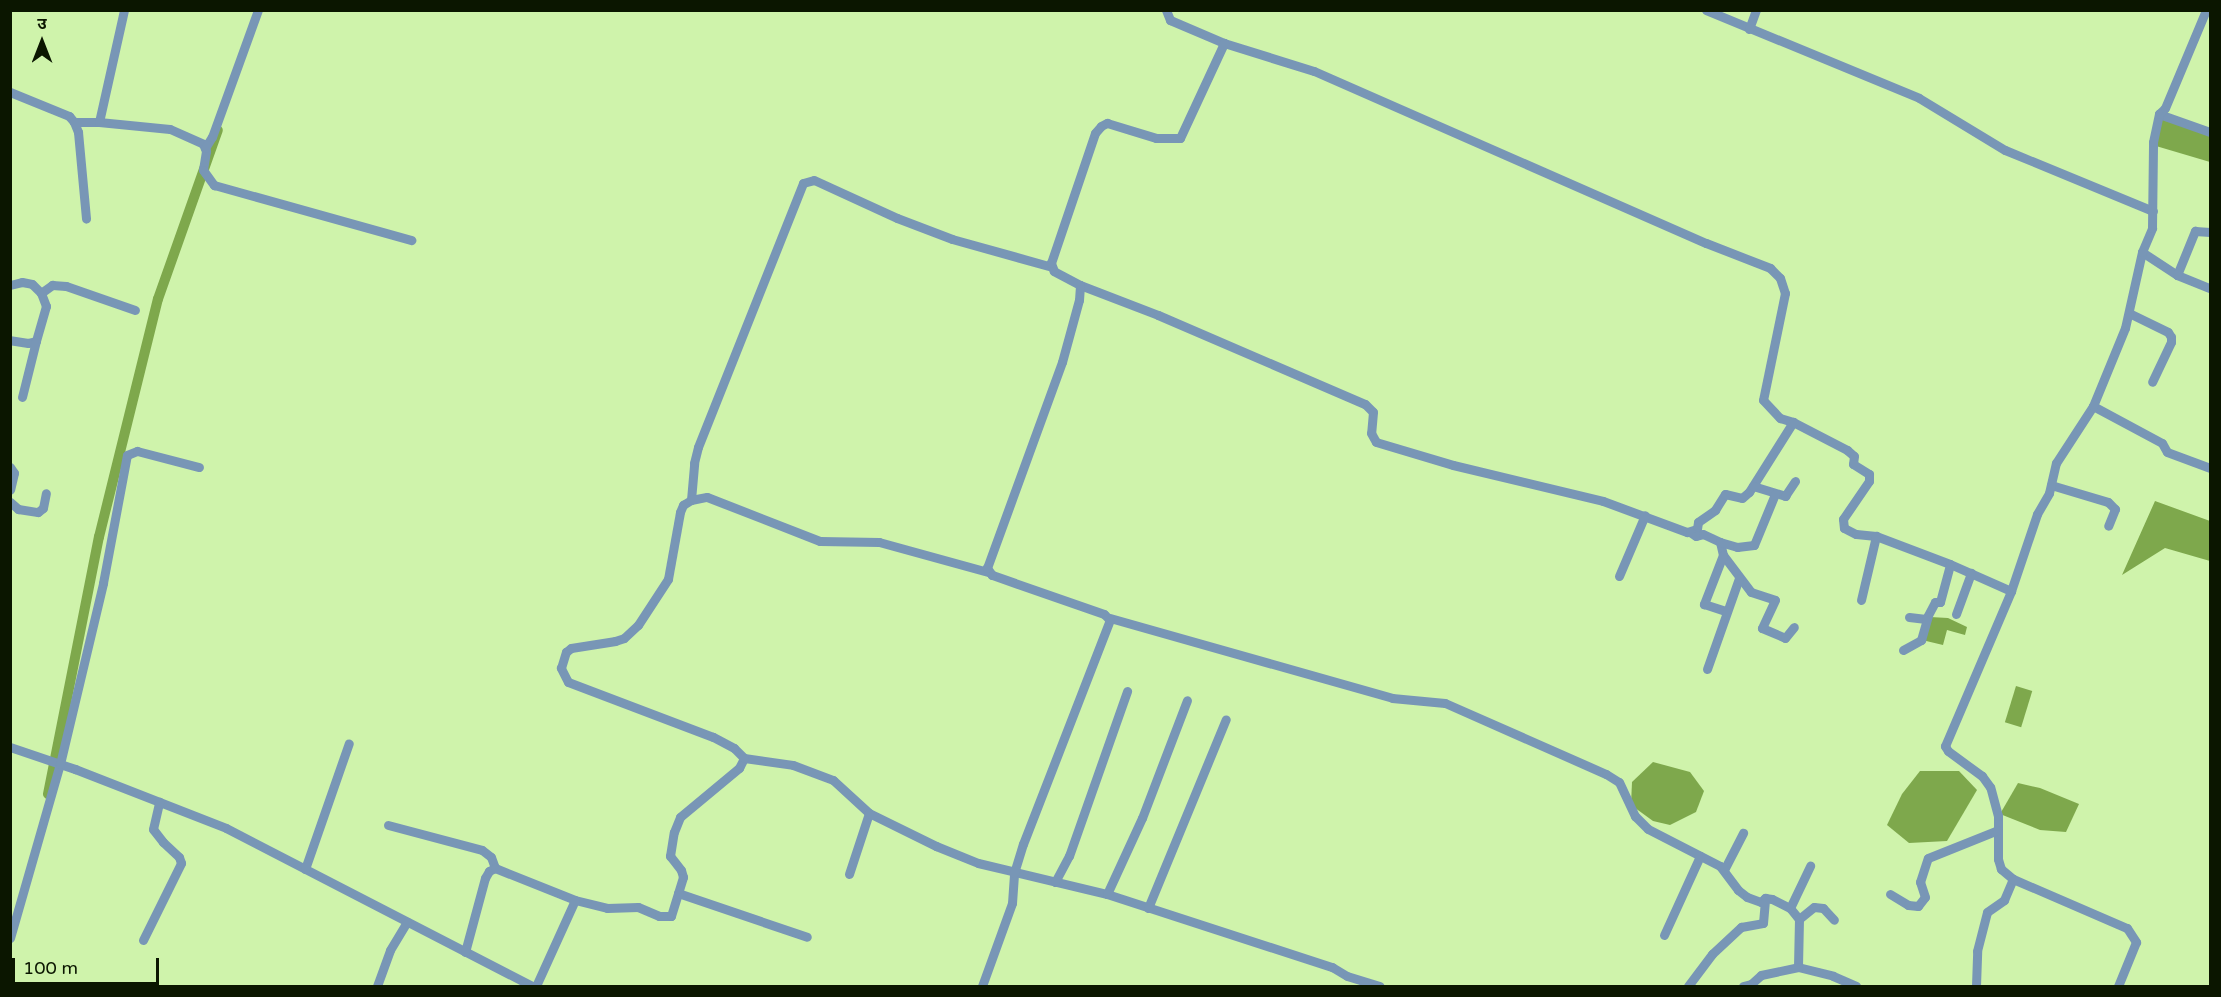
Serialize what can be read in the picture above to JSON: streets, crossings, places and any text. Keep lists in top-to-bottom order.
{
  "scale_bar": "100 m",
  "north": "top"
}
